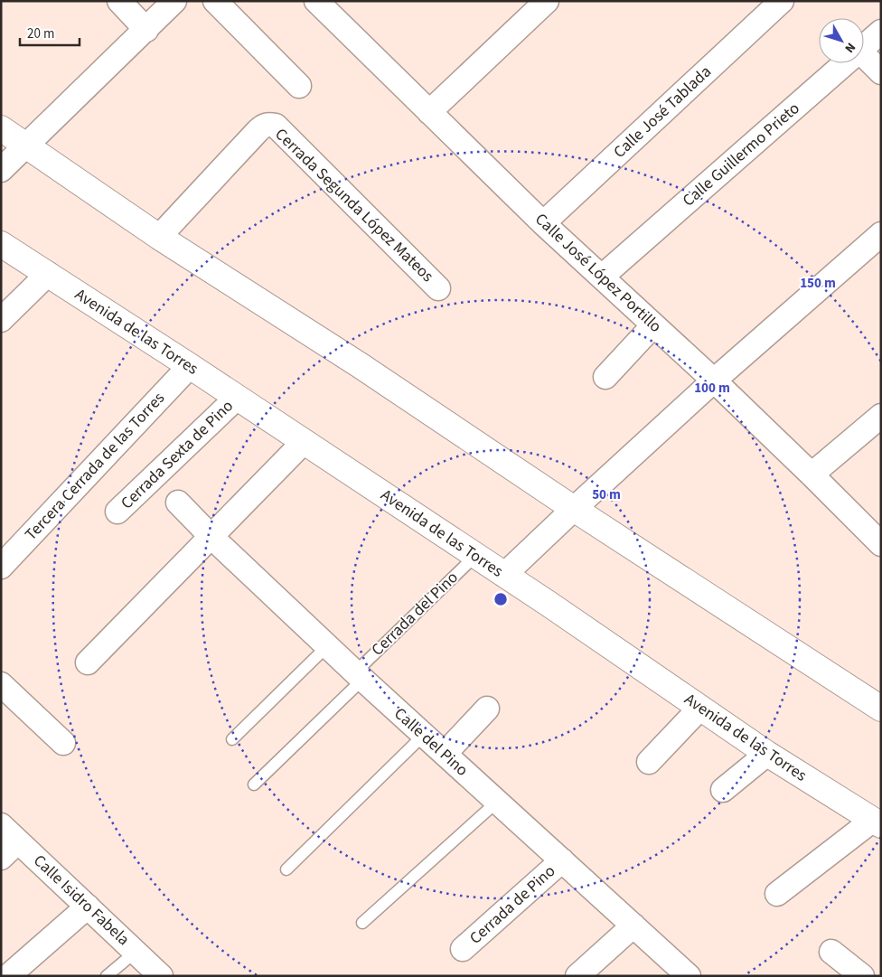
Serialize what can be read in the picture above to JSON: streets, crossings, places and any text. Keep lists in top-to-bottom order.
{
  "streets": {
    "main road": ["Avenida de las Torres"],
    "street": [
      "Calle José Tablada",
      "Calle Guillermo Prieto",
      "Cerrada Segunda López Mateos",
      "Calle José López Portillo",
      "Cerrada Sexta de Pino",
      "Tercera Cerrada de las Torres",
      "Calle del Pino",
      "Calle Isidro Fabela",
      "Cerrada de Pino"
    ],
    "lane": ["Cerrada del Pino"]
  },
  "crossings": [
    ["Calle José Tablada", "Calle José López Portillo"],
    ["Calle Guillermo Prieto", "Calle José López Portillo"],
    ["Avenida de las Torres", "Cerrada Sexta de Pino"],
    ["Avenida de las Torres", "Tercera Cerrada de las Torres"],
    ["Avenida de las Torres", "Cerrada del Pino"],
    ["Cerrada del Pino", "Calle del Pino"],
    ["Calle del Pino", "Cerrada de Pino"]
  ],
  "scale_bar": "20 m",
  "north": "bottom right",
  "rings": ["150 m", "100 m", "50 m"]
}
